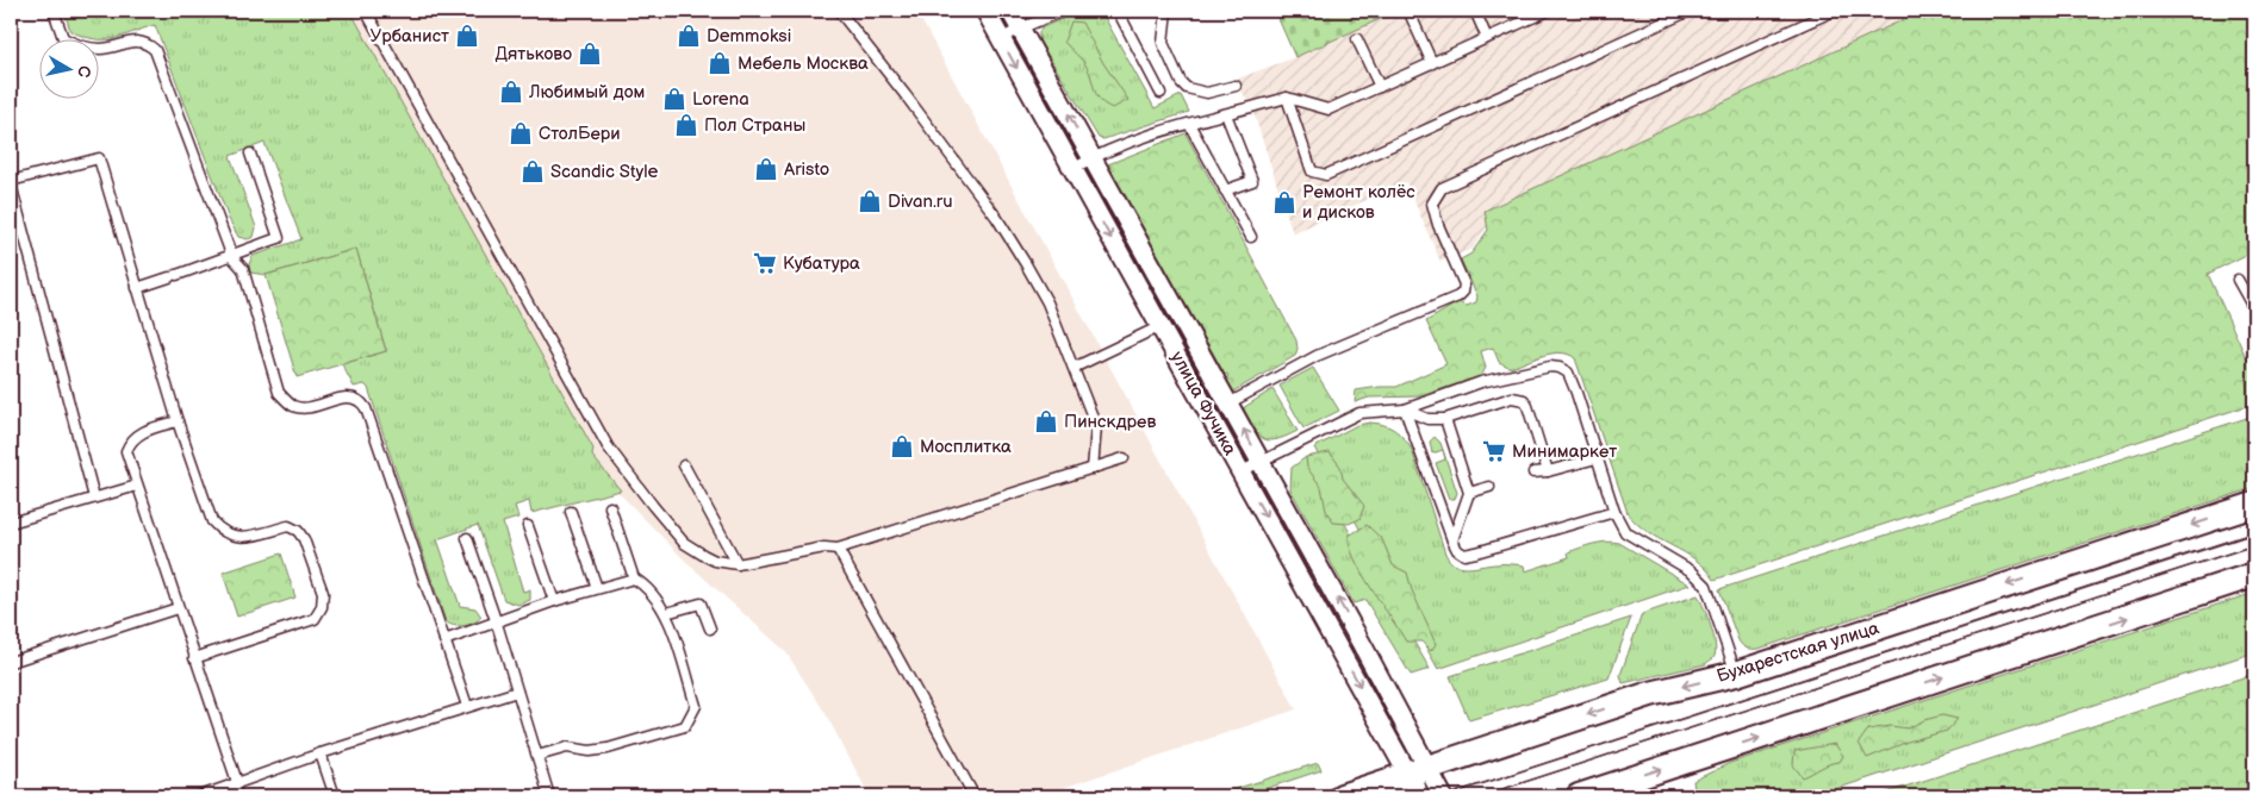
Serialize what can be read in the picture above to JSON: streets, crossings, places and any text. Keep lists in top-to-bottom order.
{
  "streets": {
    "main road": ["Бухарестская улица"],
    "street": ["улица Фучика"]
  },
  "crossings": [
    ["улица Фучика", "Бухарестская улица"]
  ],
  "places": {
    "shop": [
      "Урбанист",
      "Demmoksi",
      "Дятьково",
      "Мебель Москва",
      "Любимый дом",
      "Lorena",
      "Пол Страны",
      "СтолБери",
      "Aristo",
      "Scandic Style",
      "Divan.ru",
      "Ремонт колёс и дисков",
      "Пинскдрев",
      "Мосплитка"
    ],
    "supermarket": ["Кубатура", "Минимаркет"]
  },
  "north": "right"
}
